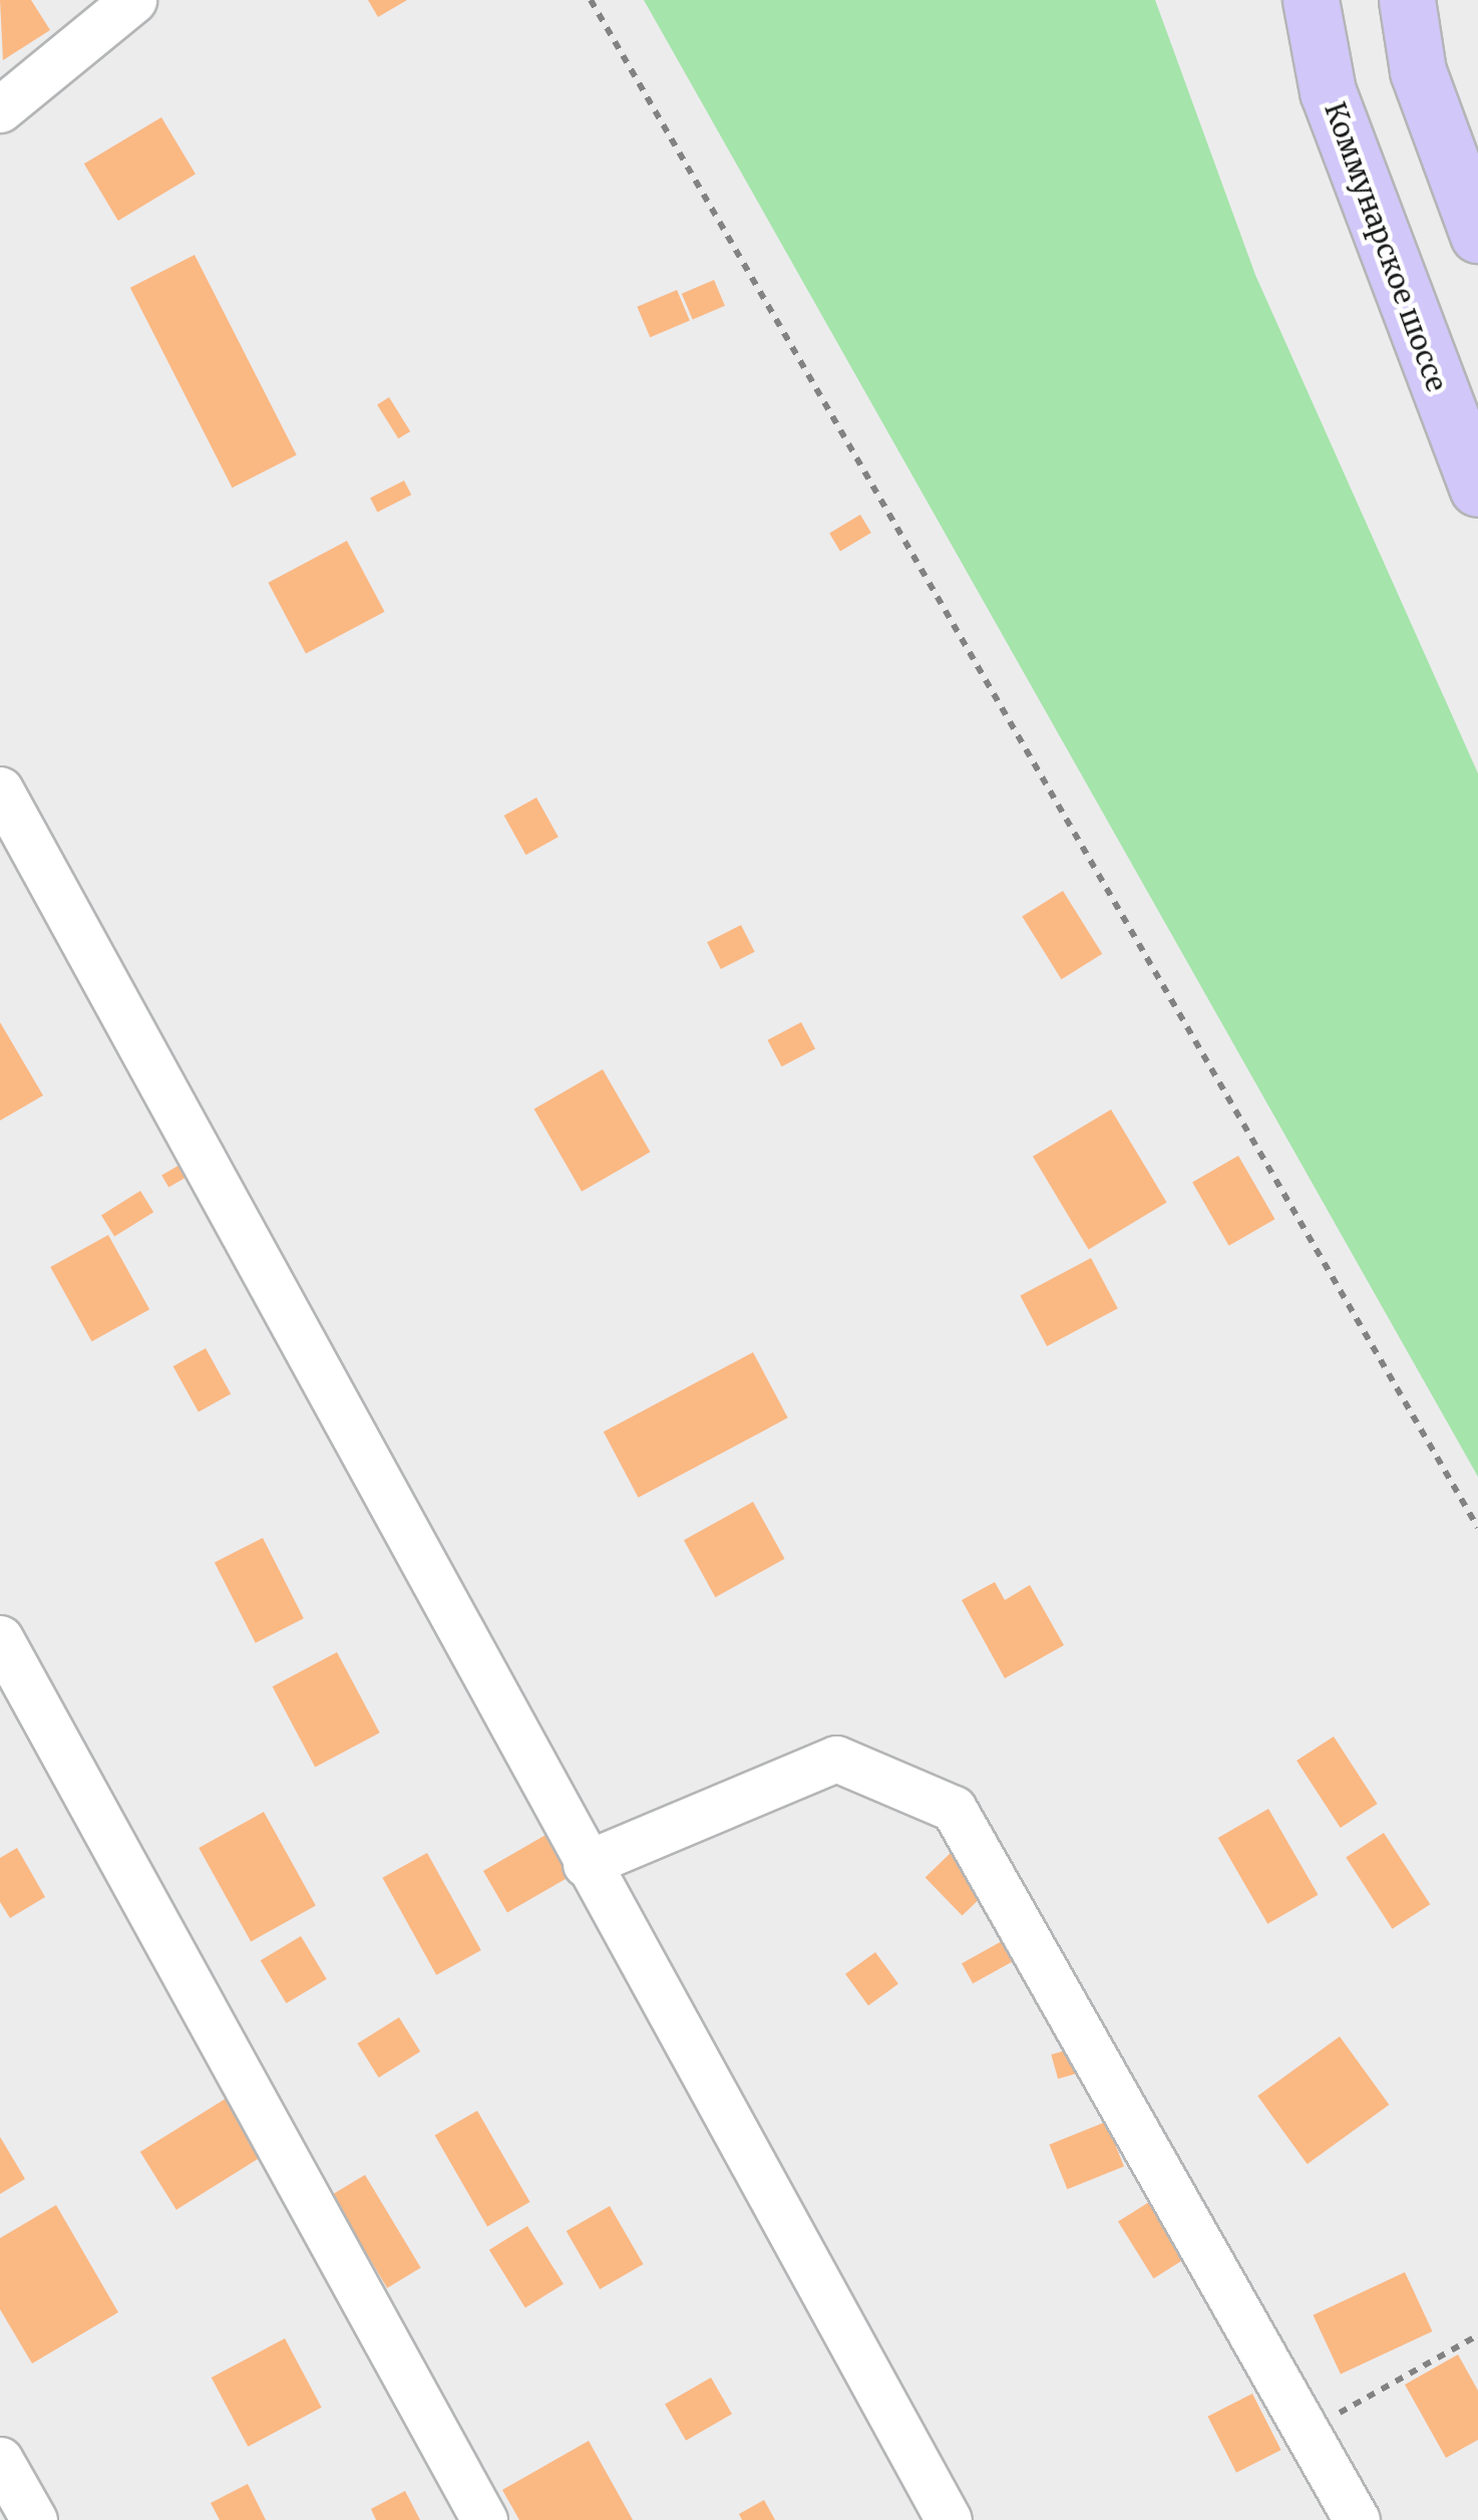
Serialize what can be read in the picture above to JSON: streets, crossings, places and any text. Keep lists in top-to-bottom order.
{
  "streets": {
    "main road": ["Коммунарское шоссе"]
  }
}
